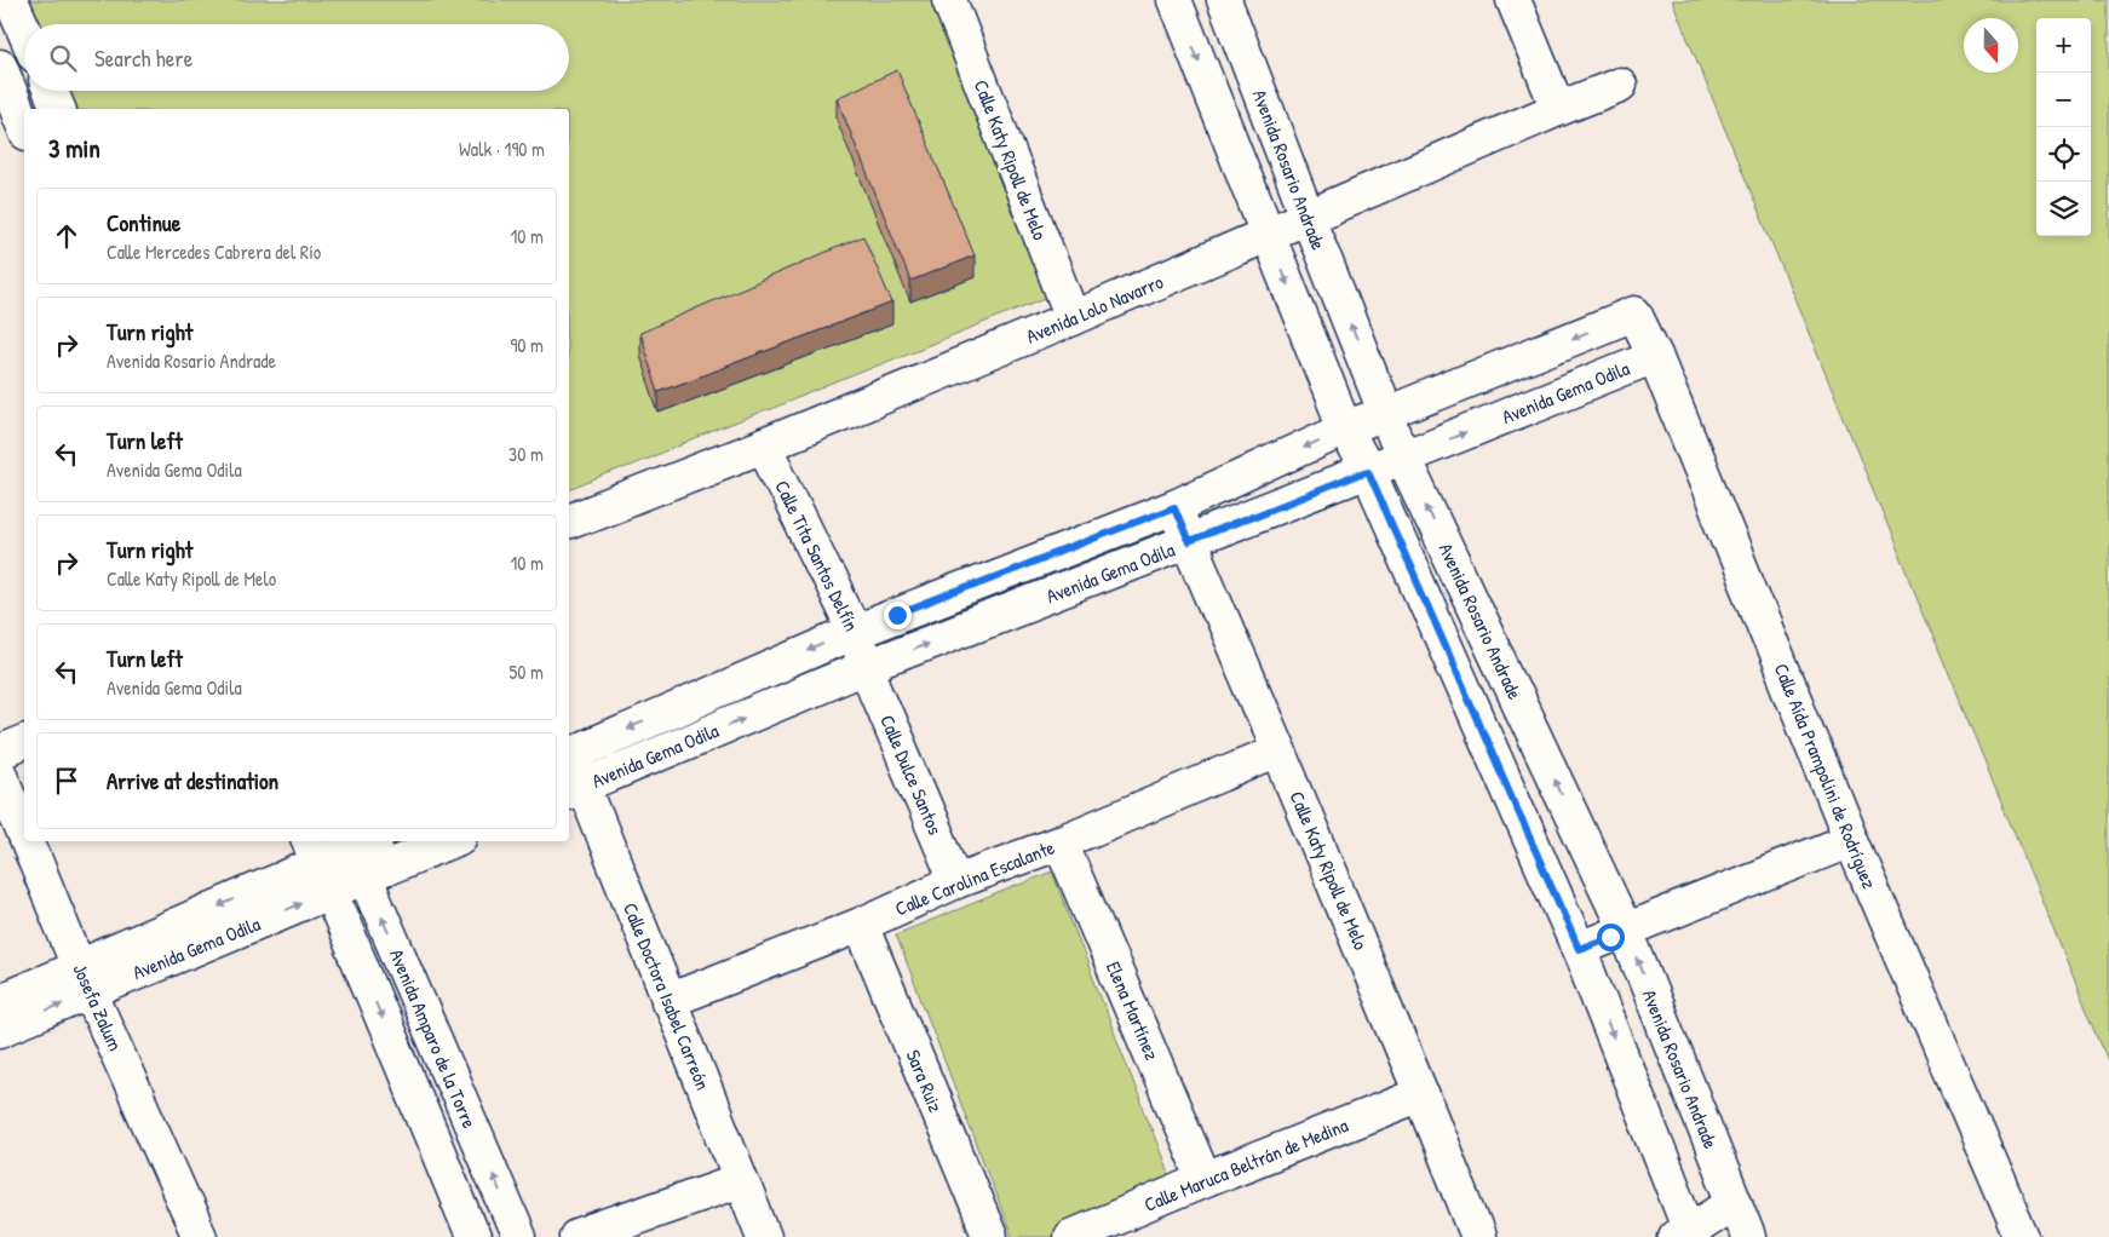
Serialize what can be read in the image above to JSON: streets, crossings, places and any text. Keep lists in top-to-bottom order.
{
  "streets": {
    "street": [
      "Calle Katy Ripoll de Melo",
      "Avenida Rosario Andrade",
      "Avenida Lolo Navarro",
      "Avenida Gema Odila",
      "Calle Tita Santos Delfín",
      "Calle Dulce Santos",
      "Calle Aída Prampolini de Rodríguez",
      "Calle Carolina Escalante",
      "Calle Doctora Isabel Carreón",
      "Josefa Zalum",
      "Elena Martínez",
      "Avenida Amparo de la Torre",
      "Sara Ruiz",
      "Calle Maruca Beltrán de Medina"
    ]
  },
  "crossings": [
    ["Calle Katy Ripoll de Melo", "Avenida Lolo Navarro"],
    ["Calle Katy Ripoll de Melo", "Avenida Gema Odila"],
    ["Calle Katy Ripoll de Melo", "Calle Carolina Escalante"],
    ["Calle Katy Ripoll de Melo", "Calle Maruca Beltrán de Medina"],
    ["Avenida Rosario Andrade", "Avenida Lolo Navarro"],
    ["Avenida Rosario Andrade", "Avenida Gema Odila"],
    ["Avenida Lolo Navarro", "Calle Tita Santos Delfín"],
    ["Avenida Gema Odila", "Calle Tita Santos Delfín"],
    ["Avenida Gema Odila", "Calle Dulce Santos"],
    ["Avenida Gema Odila", "Calle Aída Prampolini de Rodríguez"],
    ["Avenida Gema Odila", "Calle Doctora Isabel Carreón"],
    ["Avenida Gema Odila", "Josefa Zalum"],
    ["Avenida Gema Odila", "Avenida Amparo de la Torre"],
    ["Calle Tita Santos Delfín", "Calle Dulce Santos"],
    ["Calle Dulce Santos", "Calle Carolina Escalante"],
    ["Calle Carolina Escalante", "Calle Doctora Isabel Carreón"],
    ["Calle Carolina Escalante", "Elena Martínez"],
    ["Calle Carolina Escalante", "Sara Ruiz"],
    ["Elena Martínez", "Calle Maruca Beltrán de Medina"]
  ],
  "north": "bottom",
  "page": {
    "map_buttons": ["+", "−"],
    "search": "Search here",
    "heading": ["3 min", "Walk · 190 m"],
    "list": [
      ["Continue", "Calle Mercedes Cabrera del Río", "10 m"],
      ["Turn right", "Avenida Rosario Andrade", "90 m"],
      ["Turn left", "Avenida Gema Odila", "30 m"],
      ["Turn right", "Calle Katy Ripoll de Melo", "10 m"],
      ["Turn left", "Avenida Gema Odila", "50 m"],
      "Arrive at destination"
    ]
  }
}
